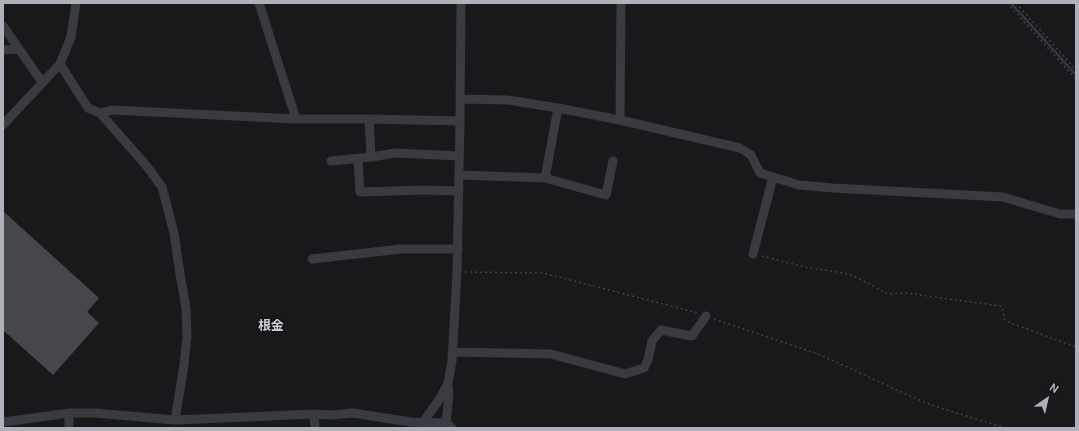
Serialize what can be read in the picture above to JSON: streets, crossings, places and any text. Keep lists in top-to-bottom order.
{
  "districts": ["根金"],
  "north": "top right"
}
